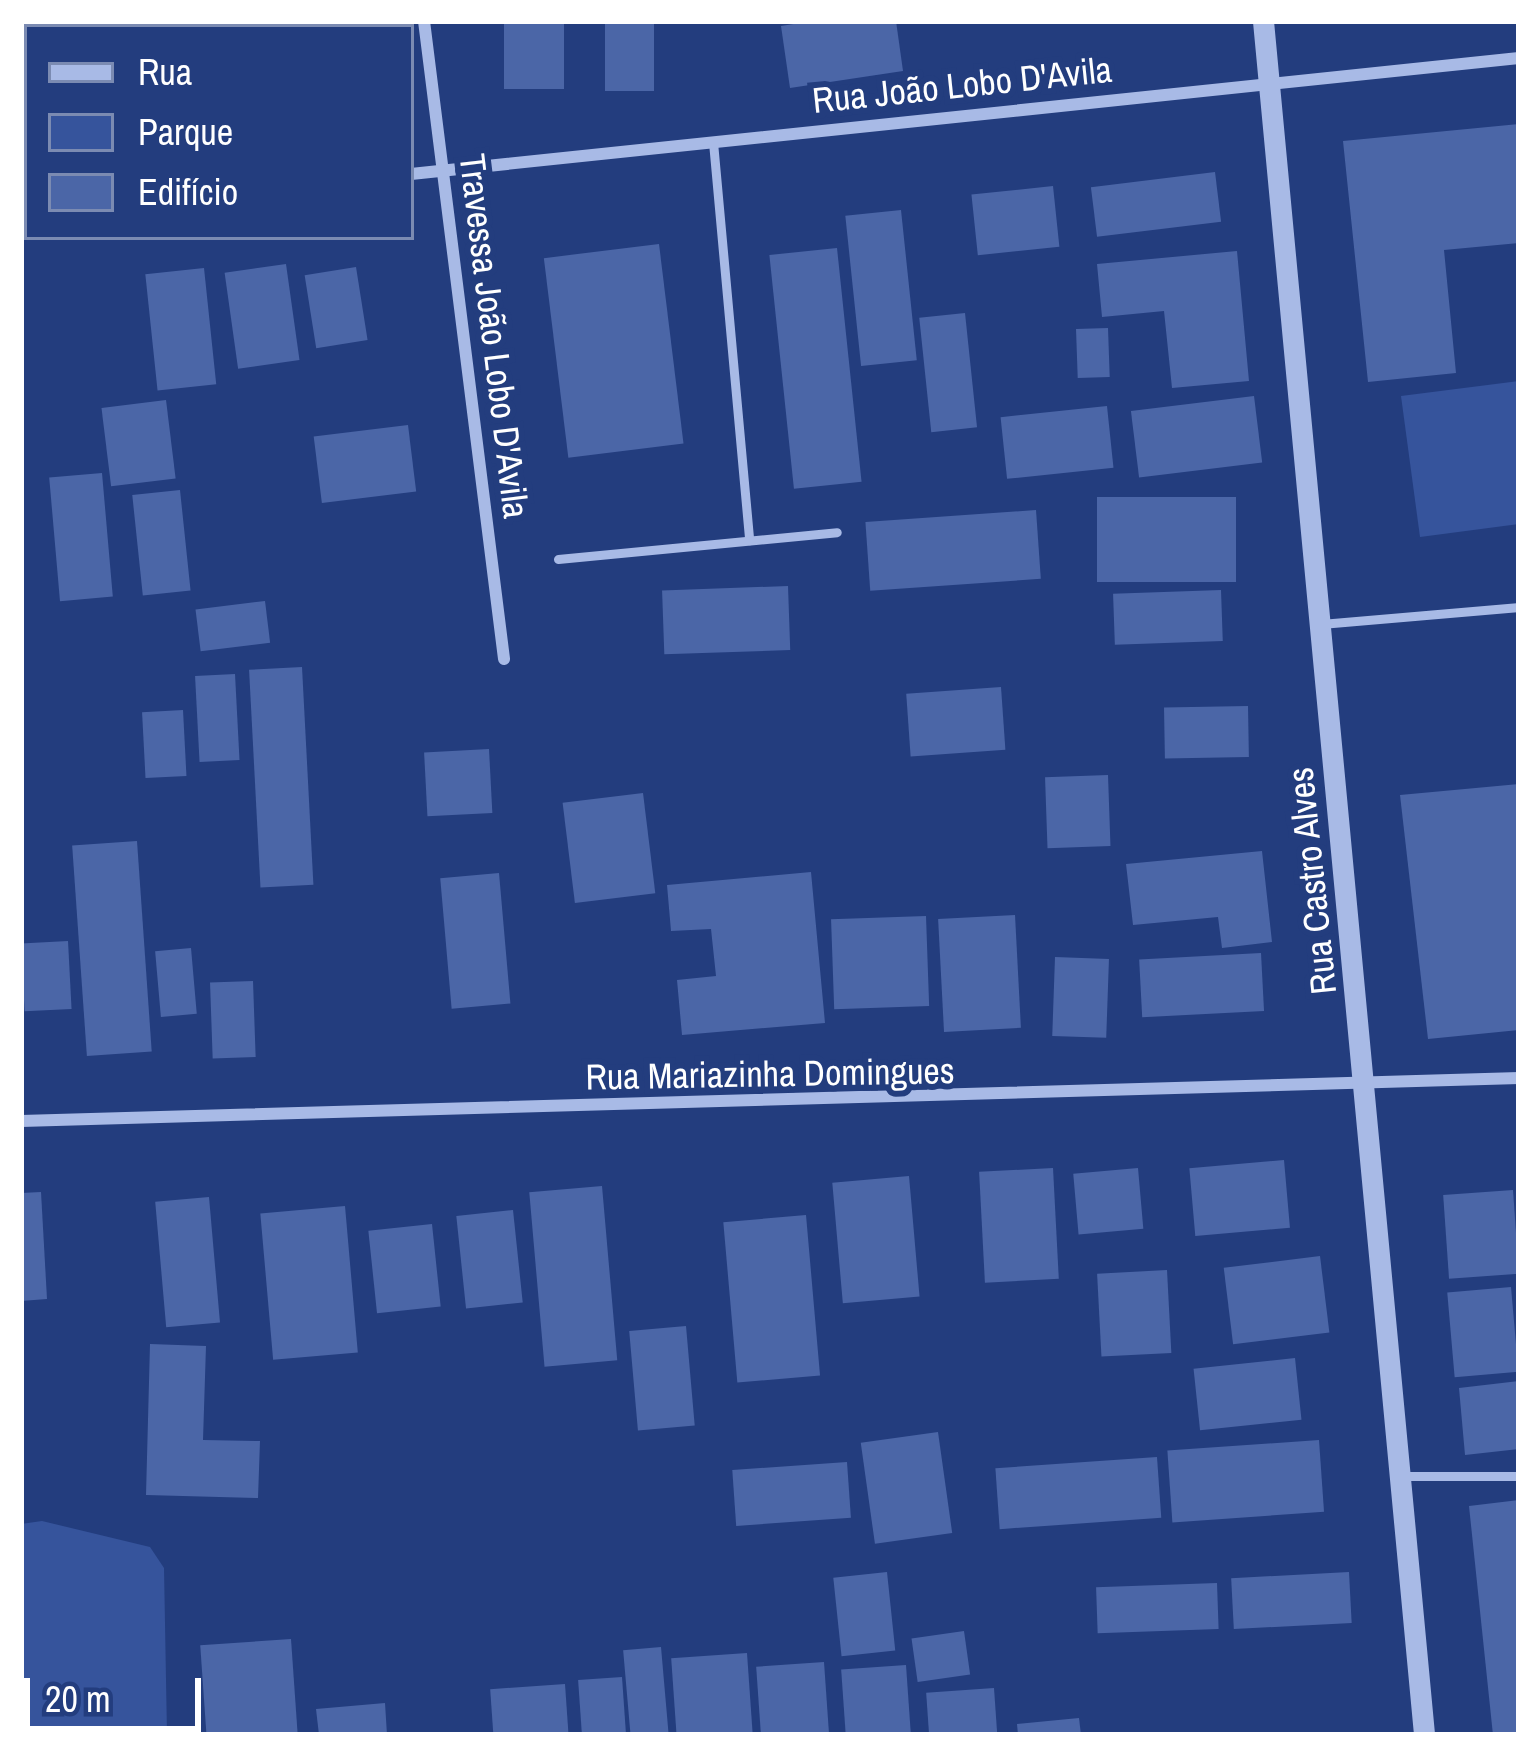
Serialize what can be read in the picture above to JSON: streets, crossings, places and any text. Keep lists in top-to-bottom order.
{
  "streets": {
    "street": [
      "Rua João Lobo D'Avila",
      "Travessa João Lobo D'Avila",
      "Rua Castro Alves",
      "Rua Mariazinha Domingues"
    ]
  },
  "crossings": [
    ["Rua João Lobo D'Avila", "Travessa João Lobo D'Avila"],
    ["Rua João Lobo D'Avila", "Rua Castro Alves"],
    ["Rua Castro Alves", "Rua Mariazinha Domingues"]
  ],
  "legend": ["Rua", "Parque", "Edifício"],
  "scale_bar": "20 m"
}
